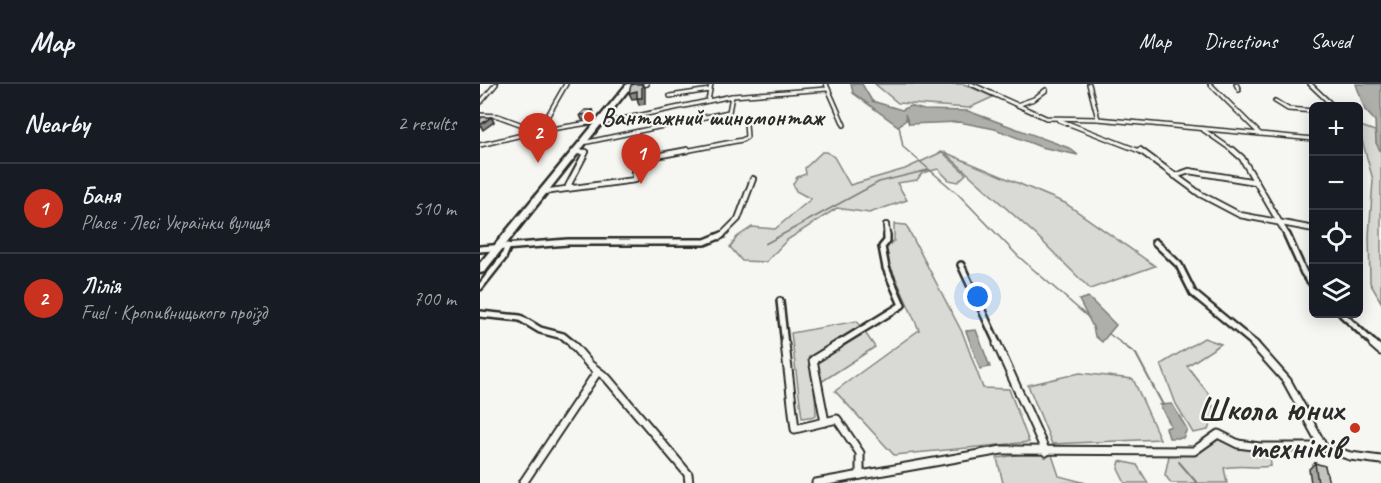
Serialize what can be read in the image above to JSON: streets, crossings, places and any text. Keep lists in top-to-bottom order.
{
  "places": ["Вантажний шиномонтаж", "Школа юних техніків"],
  "page": {
    "header": "Map",
    "nav": ["Map", "Directions", "Saved"],
    "heading": ["Nearby", "2 results"],
    "map_buttons": ["+", "−"],
    "pins": ["2", "1"],
    "list": [
      {
        "mark": "1",
        "name": "Баня",
        "note": "Place · Лесі Українки вулиця",
        "value": "510 m"
      },
      {
        "mark": "2",
        "name": "Лілія",
        "note": "Fuel · Кропивницького проїзд",
        "value": "700 m"
      }
    ]
  }
}
